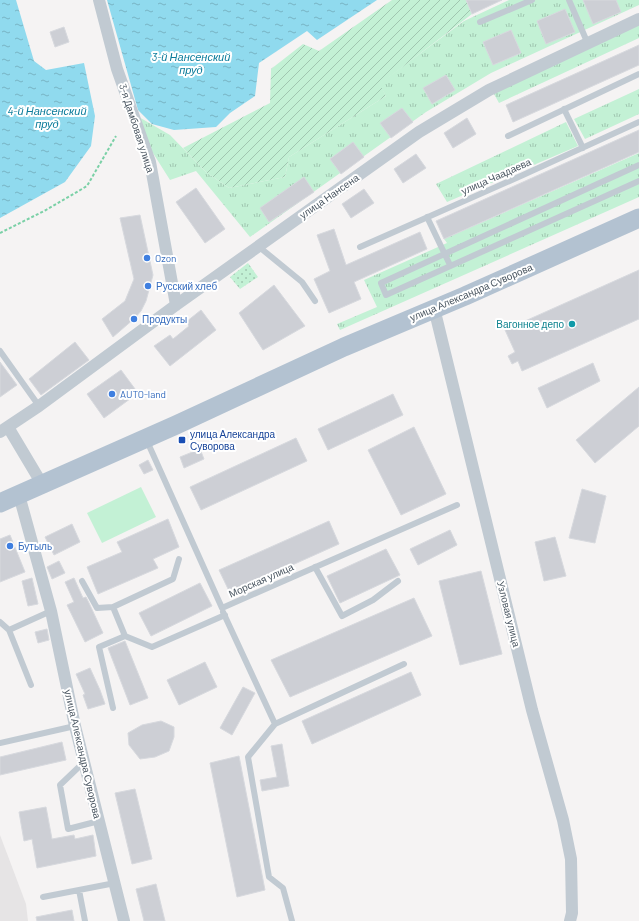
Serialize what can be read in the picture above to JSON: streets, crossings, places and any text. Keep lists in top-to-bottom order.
{
  "streets": {
    "main road": ["улица Александра Суворова"],
    "street": ["3-я Дамбовая улица", "улица Нансена", "Узловая улица"],
    "lane": ["улица Чаадаева", "Морская улица"]
  },
  "crossings": [
    ["3-я Дамбовая улица", "улица Нансена"],
    ["улица Нансена", "улица Александра Суворова"],
    ["улица Александра Суворова", "Морская улица"],
    ["улица Александра Суворова", "Узловая улица"]
  ],
  "water": ["3-й Нансенский пруд", "4-й Нансенский пруд"],
  "places": {
    "other": [
      "Ozon",
      "Русский хлеб",
      "Продукты",
      "Вагонное депо",
      "AUTO-land",
      "Бутыль"
    ],
    "transit": ["улица Александра Суворова"]
  }
}
